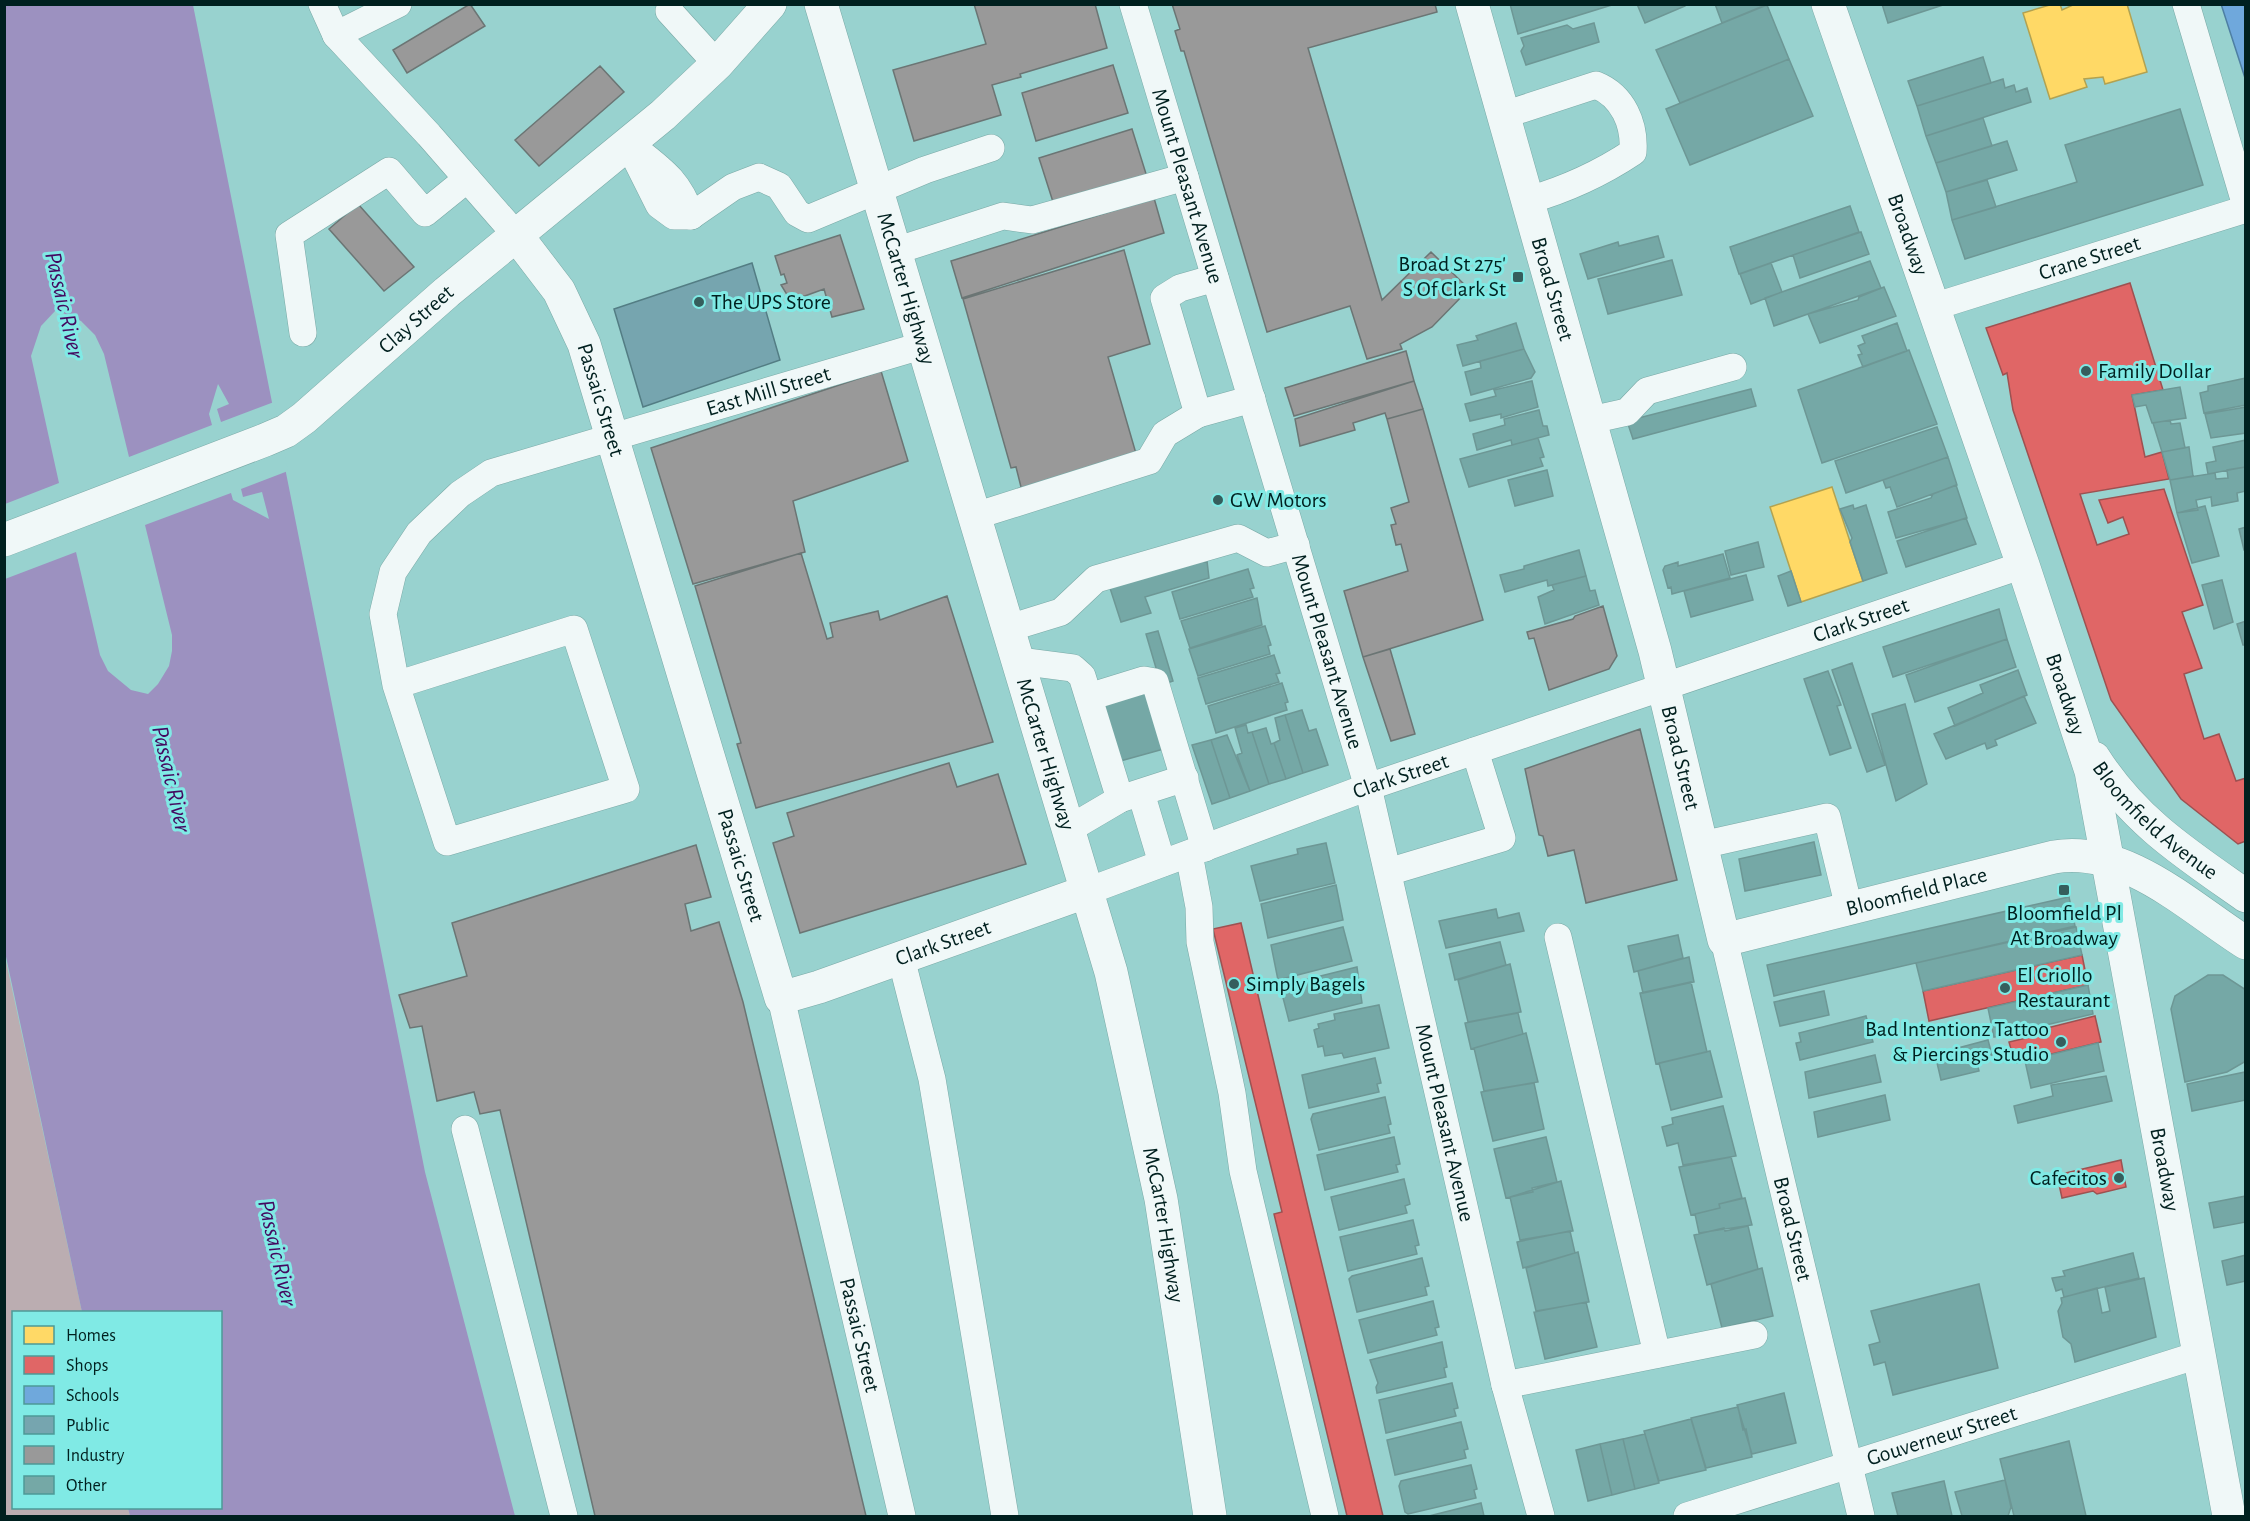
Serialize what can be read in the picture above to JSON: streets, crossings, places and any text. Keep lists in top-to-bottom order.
{
  "streets": {
    "main road": [
      "Broadway",
      "McCarter Highway",
      "Broad Street",
      "Clay Street",
      "Passaic Street",
      "Clark Street",
      "Bloomfield Avenue",
      "Bloomfield Place"
    ],
    "street": [
      "Mount Pleasant Avenue",
      "Crane Street",
      "East Mill Street",
      "Gouverneur Street"
    ]
  },
  "crossings": [
    ["Mount Pleasant Avenue", "Clark Street"],
    ["Broadway", "Crane Street"],
    ["Broadway", "Clark Street"],
    ["Broadway", "Bloomfield Avenue"],
    ["Broadway", "Bloomfield Place"],
    ["Broadway", "Gouverneur Street"],
    ["McCarter Highway", "East Mill Street"],
    ["McCarter Highway", "Clark Street"],
    ["Broad Street", "Clark Street"],
    ["Broad Street", "Bloomfield Place"],
    ["Broad Street", "Gouverneur Street"],
    ["Clay Street", "Passaic Street"],
    ["East Mill Street", "Passaic Street"],
    ["Passaic Street", "Clark Street"],
    ["Bloomfield Avenue", "Bloomfield Place"]
  ],
  "water": ["Passaic River"],
  "places": {
    "transit": ["Broad St 275' S Of Clark St", "Bloomfield Pl At Broadway"],
    "other": [
      "The UPS Store",
      "Family Dollar",
      "GW Motors",
      "Simply Bagels",
      "El Criollo Restaurant",
      "Bad Intentionz Tattoo & Piercings Studio",
      "Cafecitos"
    ]
  },
  "legend": [
    "Homes",
    "Shops",
    "Schools",
    "Public",
    "Industry",
    "Other"
  ]
}
